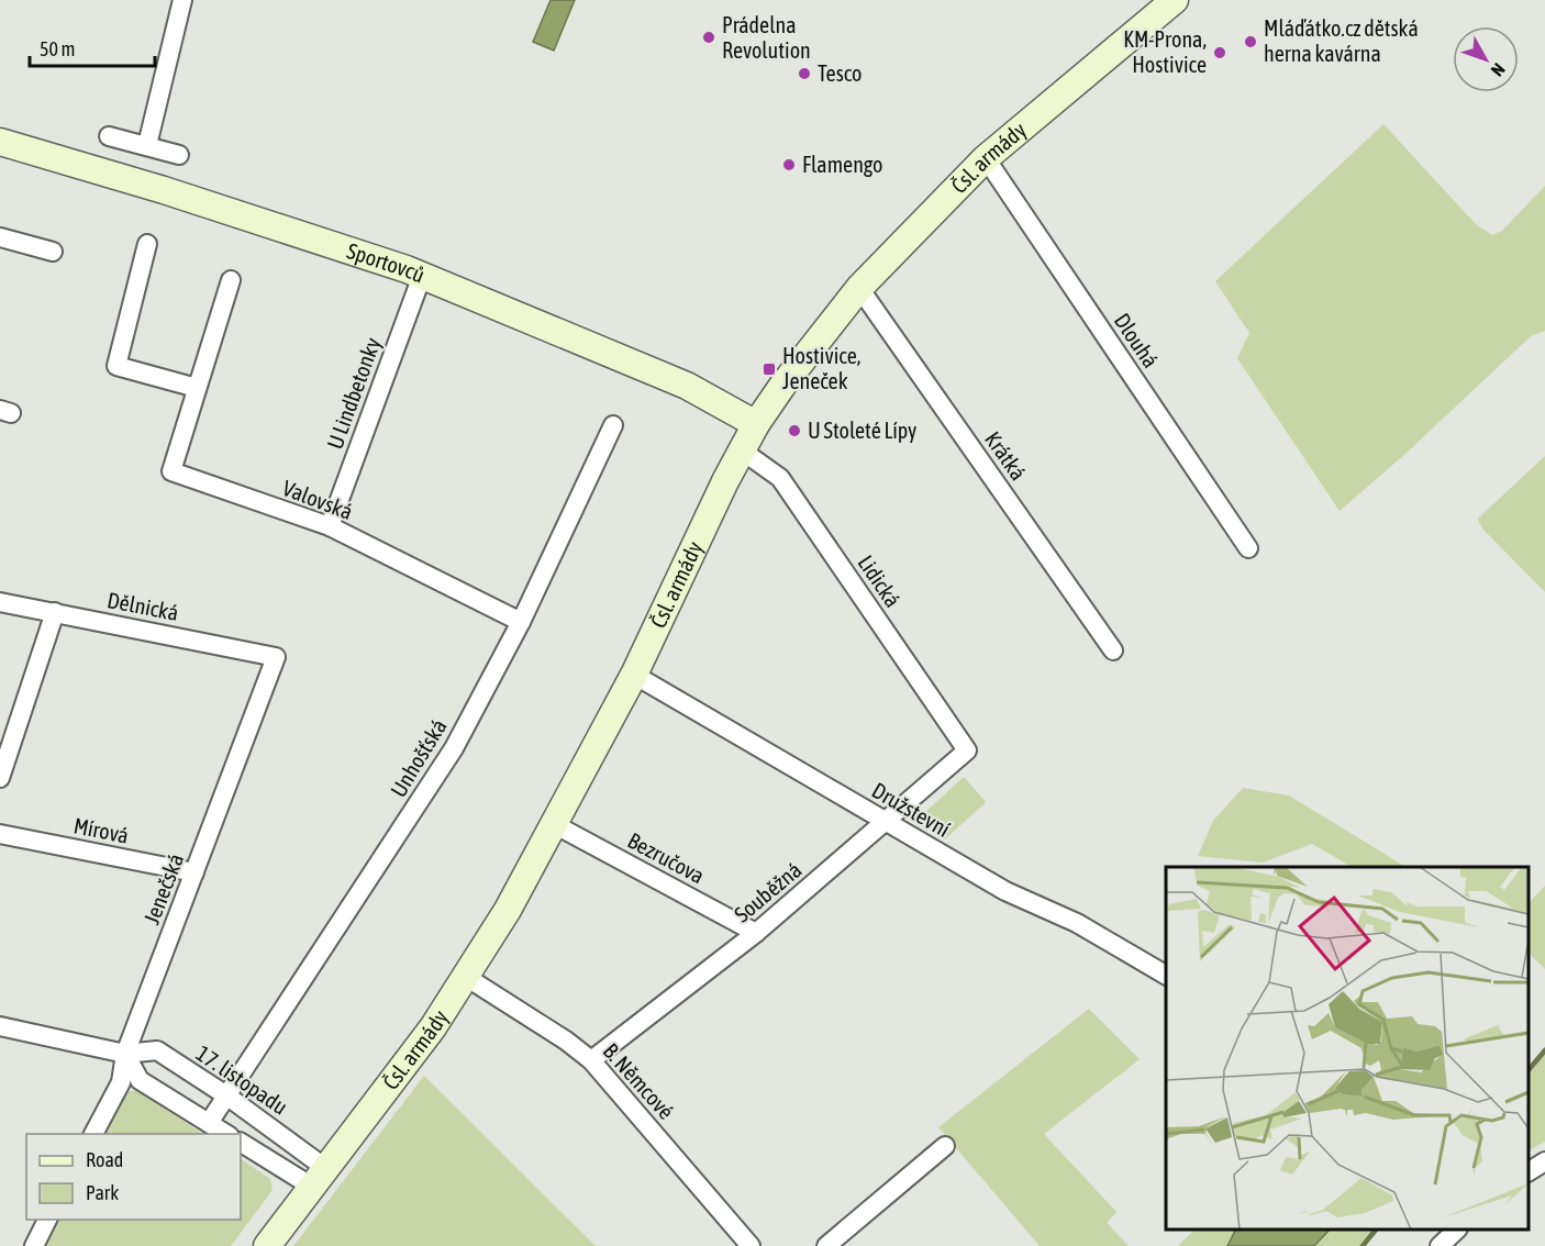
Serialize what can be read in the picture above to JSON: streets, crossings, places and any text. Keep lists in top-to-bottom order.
{
  "streets": {
    "main road": ["Čsl. armády", "Sportovců"],
    "street": [
      "Dlouhá",
      "U Lindbetonky",
      "Krátká",
      "Valovská",
      "Lidická",
      "Dělnická",
      "Unhošťská",
      "Družstevní",
      "Mírová",
      "Bezručova",
      "Jenečská",
      "Souběžná",
      "17. listopadu",
      "B. Němcové"
    ]
  },
  "crossings": [
    ["Čsl. armády", "Sportovců"],
    ["Čsl. armády", "Dlouhá"],
    ["Čsl. armády", "Krátká"],
    ["Čsl. armády", "Lidická"],
    ["Čsl. armády", "Družstevní"],
    ["Čsl. armády", "Bezručova"],
    ["Čsl. armády", "17. listopadu"],
    ["Čsl. armády", "B. Němcové"],
    ["Sportovců", "U Lindbetonky"],
    ["U Lindbetonky", "Valovská"],
    ["Valovská", "Unhošťská"],
    ["Lidická", "Souběžná"],
    ["Dělnická", "Jenečská"],
    ["Unhošťská", "17. listopadu"],
    ["Družstevní", "Souběžná"],
    ["Mírová", "Jenečská"],
    ["Bezručova", "Souběžná"],
    ["Jenečská", "17. listopadu"],
    ["Souběžná", "B. Němcové"]
  ],
  "places": {
    "other": [
      "Prádelna Revolution",
      "Mláďátko.cz dětská herna kavárna",
      "KM-Prona, Hostivice",
      "Tesco",
      "Flamengo",
      "U Stoleté Lípy"
    ],
    "transit": ["Hostivice, Jeneček"]
  },
  "legend": ["Road", "Park"],
  "scale_bar": "50 m",
  "north": "bottom right"
}
